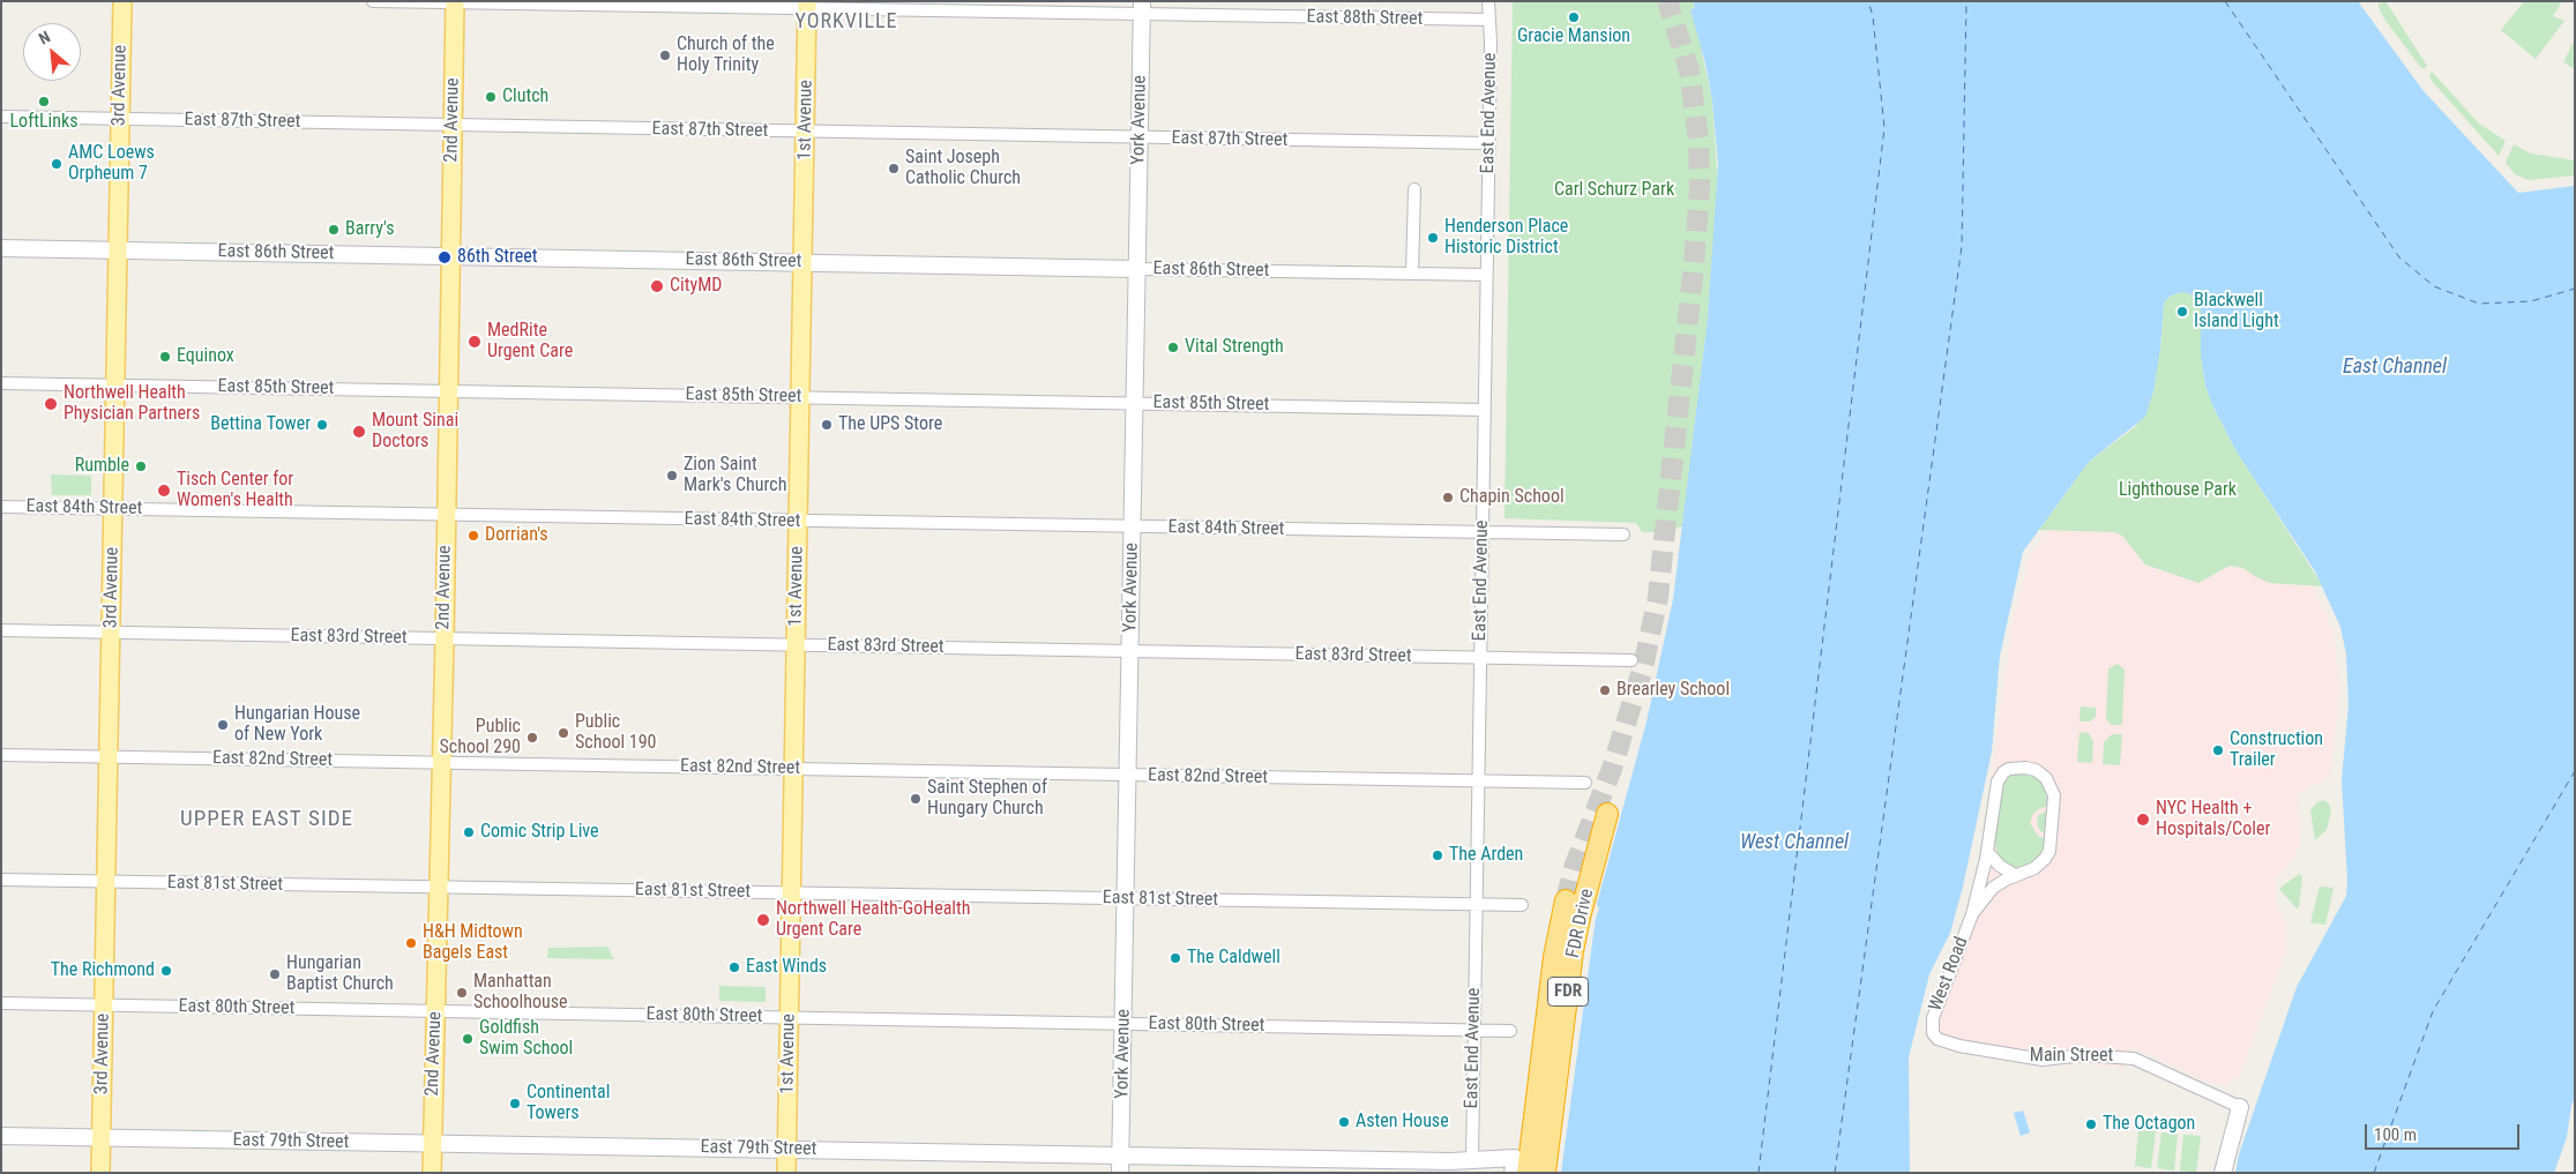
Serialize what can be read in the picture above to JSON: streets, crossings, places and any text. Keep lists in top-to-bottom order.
{
  "streets": {
    "highway": ["FDR Drive", "FDR"],
    "main road": [
      "3rd Avenue",
      "2nd Avenue",
      "1st Avenue",
      "York Avenue",
      "East 86th Street",
      "Main Street",
      "East 79th Street"
    ],
    "street": [
      "East 88th Street",
      "East End Avenue",
      "East 87th Street",
      "East 85th Street",
      "East 84th Street",
      "East 83rd Street",
      "East 82nd Street",
      "East 81st Street",
      "West Road",
      "East 80th Street"
    ]
  },
  "crossings": [
    ["East 88th Street", "East End Avenue"],
    ["East 88th Street", "2nd Avenue"],
    ["East 88th Street", "1st Avenue"],
    ["East 88th Street", "York Avenue"],
    ["3rd Avenue", "East 87th Street"],
    ["3rd Avenue", "East 86th Street"],
    ["3rd Avenue", "East 85th Street"],
    ["3rd Avenue", "East 84th Street"],
    ["3rd Avenue", "East 83rd Street"],
    ["3rd Avenue", "East 82nd Street"],
    ["3rd Avenue", "East 81st Street"],
    ["3rd Avenue", "East 80th Street"],
    ["3rd Avenue", "East 79th Street"],
    ["East End Avenue", "East 87th Street"],
    ["East End Avenue", "East 86th Street"],
    ["East End Avenue", "East 85th Street"],
    ["East End Avenue", "East 84th Street"],
    ["East End Avenue", "East 83rd Street"],
    ["East End Avenue", "East 82nd Street"],
    ["East End Avenue", "East 81st Street"],
    ["East End Avenue", "East 80th Street"],
    ["East End Avenue", "East 79th Street"],
    ["2nd Avenue", "East 87th Street"],
    ["2nd Avenue", "East 86th Street"],
    ["2nd Avenue", "East 85th Street"],
    ["2nd Avenue", "East 84th Street"],
    ["2nd Avenue", "East 83rd Street"],
    ["2nd Avenue", "East 82nd Street"],
    ["2nd Avenue", "East 81st Street"],
    ["2nd Avenue", "East 80th Street"],
    ["2nd Avenue", "East 79th Street"],
    ["1st Avenue", "East 87th Street"],
    ["1st Avenue", "East 86th Street"],
    ["1st Avenue", "East 85th Street"],
    ["1st Avenue", "East 84th Street"],
    ["1st Avenue", "East 83rd Street"],
    ["1st Avenue", "East 82nd Street"],
    ["1st Avenue", "East 81st Street"],
    ["1st Avenue", "East 80th Street"],
    ["1st Avenue", "East 79th Street"],
    ["York Avenue", "East 87th Street"],
    ["York Avenue", "East 86th Street"],
    ["York Avenue", "East 85th Street"],
    ["York Avenue", "East 84th Street"],
    ["York Avenue", "East 83rd Street"],
    ["York Avenue", "East 82nd Street"],
    ["York Avenue", "East 81st Street"],
    ["York Avenue", "East 80th Street"],
    ["York Avenue", "East 79th Street"],
    ["FDR Drive", "East 79th Street"],
    ["West Road", "Main Street"]
  ],
  "districts": ["YORKVILLE", "UPPER EAST SIDE"],
  "water": ["East Channel", "West Channel"],
  "parks": ["Carl Schurz Park", "Lighthouse Park"],
  "places": [
    "Gracie Mansion",
    "Church of the Holy Trinity",
    "Clutch",
    "LoftLinks",
    "AMC Loews Orpheum 7",
    "Saint Joseph Catholic Church",
    "Barry's",
    "Henderson Place Historic District",
    "86th Street",
    "CityMD",
    "Blackwell Island Light",
    "MedRite Urgent Care",
    "Vital Strength",
    "Equinox",
    "Northwell Health Physician Partners",
    "Bettina Tower",
    "The UPS Store",
    "Mount Sinai Doctors",
    "Rumble",
    "Zion Saint Mark's Church",
    "Tisch Center for Women's Health",
    "Chapin School",
    "Dorrian's",
    "Brearley School",
    "Hungarian House of New York",
    "Public School 190",
    "Public School 290",
    "Construction Trailer",
    "Saint Stephen of Hungary Church",
    "NYC Health + Hospitals/Coler",
    "Comic Strip Live",
    "The Arden",
    "Northwell Health-GoHealth Urgent Care",
    "H&H Midtown Bagels East",
    "The Caldwell",
    "East Winds",
    "The Richmond",
    "Hungarian Baptist Church",
    "Manhattan Schoolhouse",
    "Goldfish Swim School",
    "Continental Towers",
    "Asten House",
    "The Octagon"
  ],
  "scale_bar": "100 m",
  "north": "top left"
}
